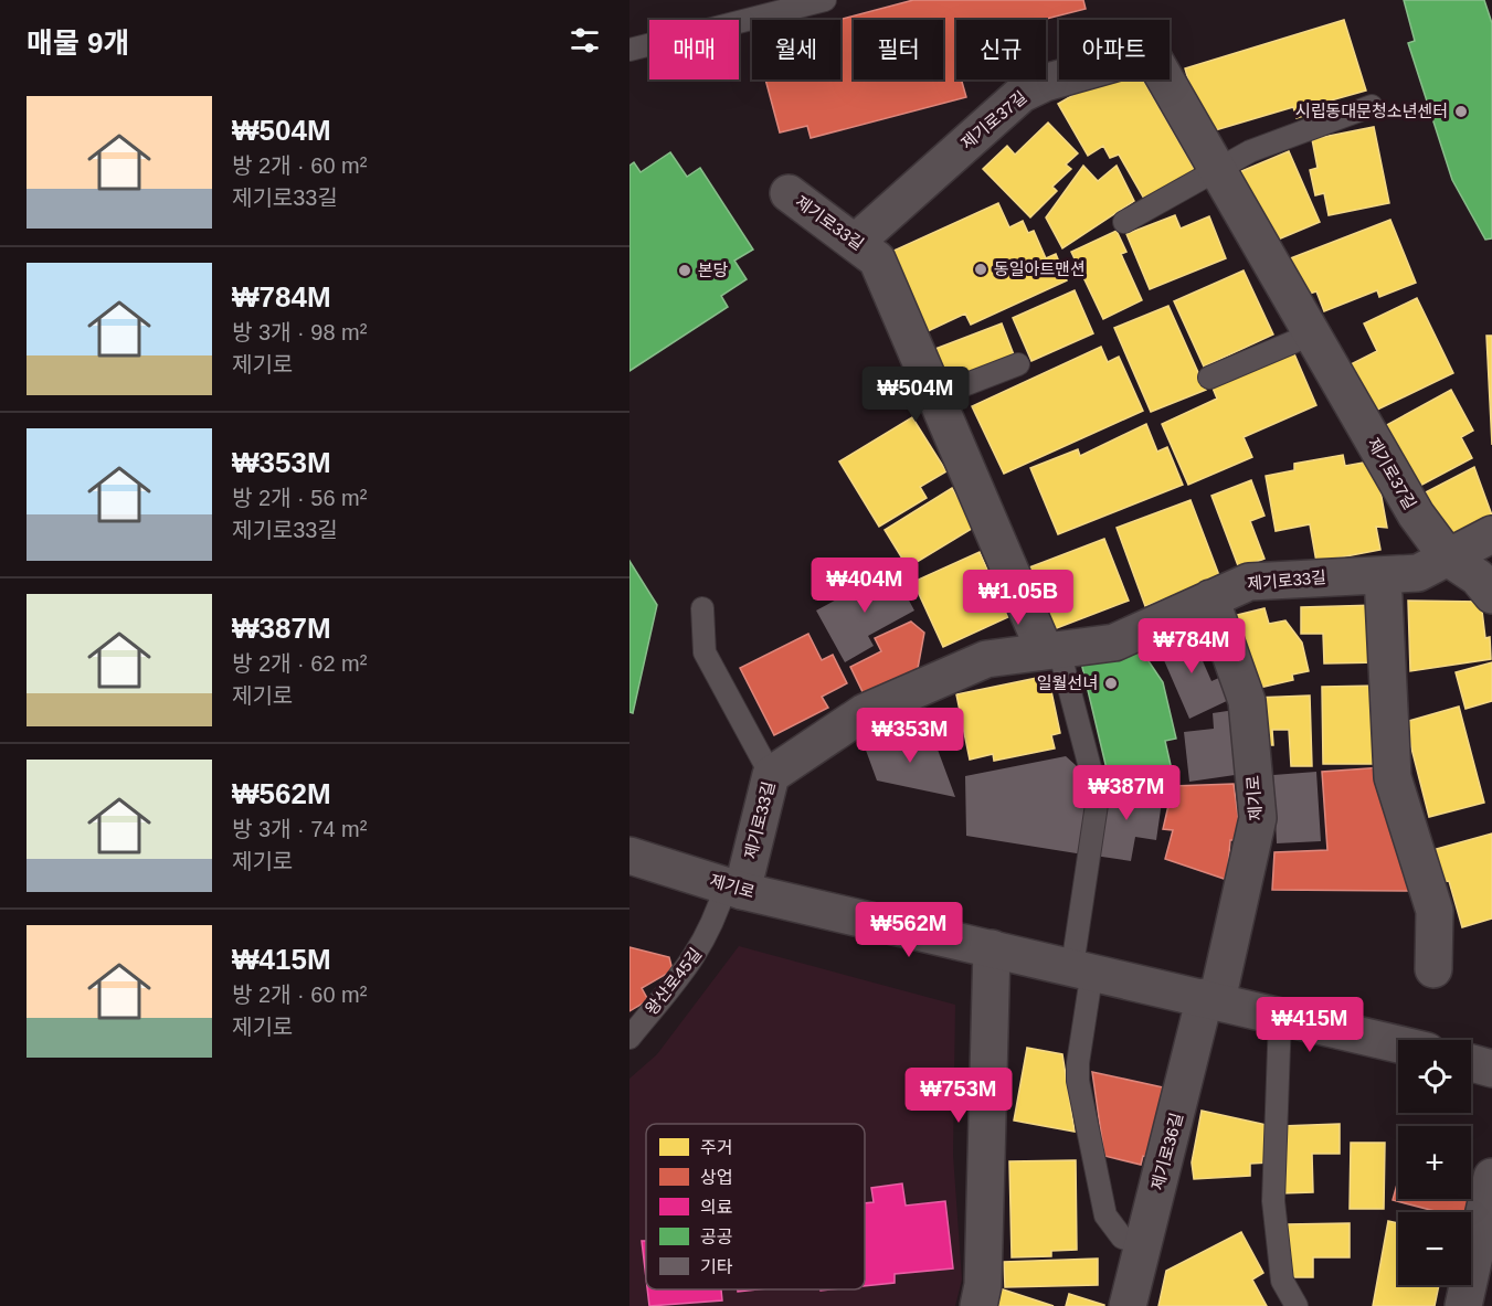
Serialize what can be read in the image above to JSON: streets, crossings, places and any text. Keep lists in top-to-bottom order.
{
  "streets": {
    "street": [
      "제기로37길",
      "제기로33길",
      "제기로",
      "제기로36길"
    ],
    "lane": ["왕산로45길"]
  },
  "crossings": [
    ["제기로37길", "제기로33길"],
    ["제기로33길", "제기로"],
    ["제기로33길", "왕산로45길"],
    ["제기로", "왕산로45길"],
    ["제기로", "제기로36길"]
  ],
  "places": [
    "시립동대문청소년센터",
    "동일아트맨션",
    "본당",
    "일월선녀"
  ],
  "legend": [
    "주거",
    "상업",
    "의료",
    "공공",
    "기타"
  ],
  "page": {
    "heading": "매물 9개",
    "chip": [
      "매매",
      "월세",
      "필터",
      "신규",
      "아파트"
    ],
    "list": [
      {
        "name": "₩504M",
        "note": "방 2개 · 60 m² · 제기로33길"
      },
      {
        "name": "₩784M",
        "note": "방 3개 · 98 m² · 제기로"
      },
      {
        "name": "₩353M",
        "note": "방 2개 · 56 m² · 제기로33길"
      },
      {
        "name": "₩387M",
        "note": "방 2개 · 62 m² · 제기로"
      },
      {
        "name": "₩562M",
        "note": "방 3개 · 74 m² · 제기로"
      },
      {
        "name": "₩415M",
        "note": "방 2개 · 60 m² · 제기로"
      }
    ],
    "price": [
      "₩504M",
      "₩404M",
      "₩1.05B",
      "₩784M",
      "₩353M",
      "₩387M",
      "₩562M",
      "₩415M",
      "₩753M"
    ],
    "map_buttons": ["+", "−"]
  }
}
